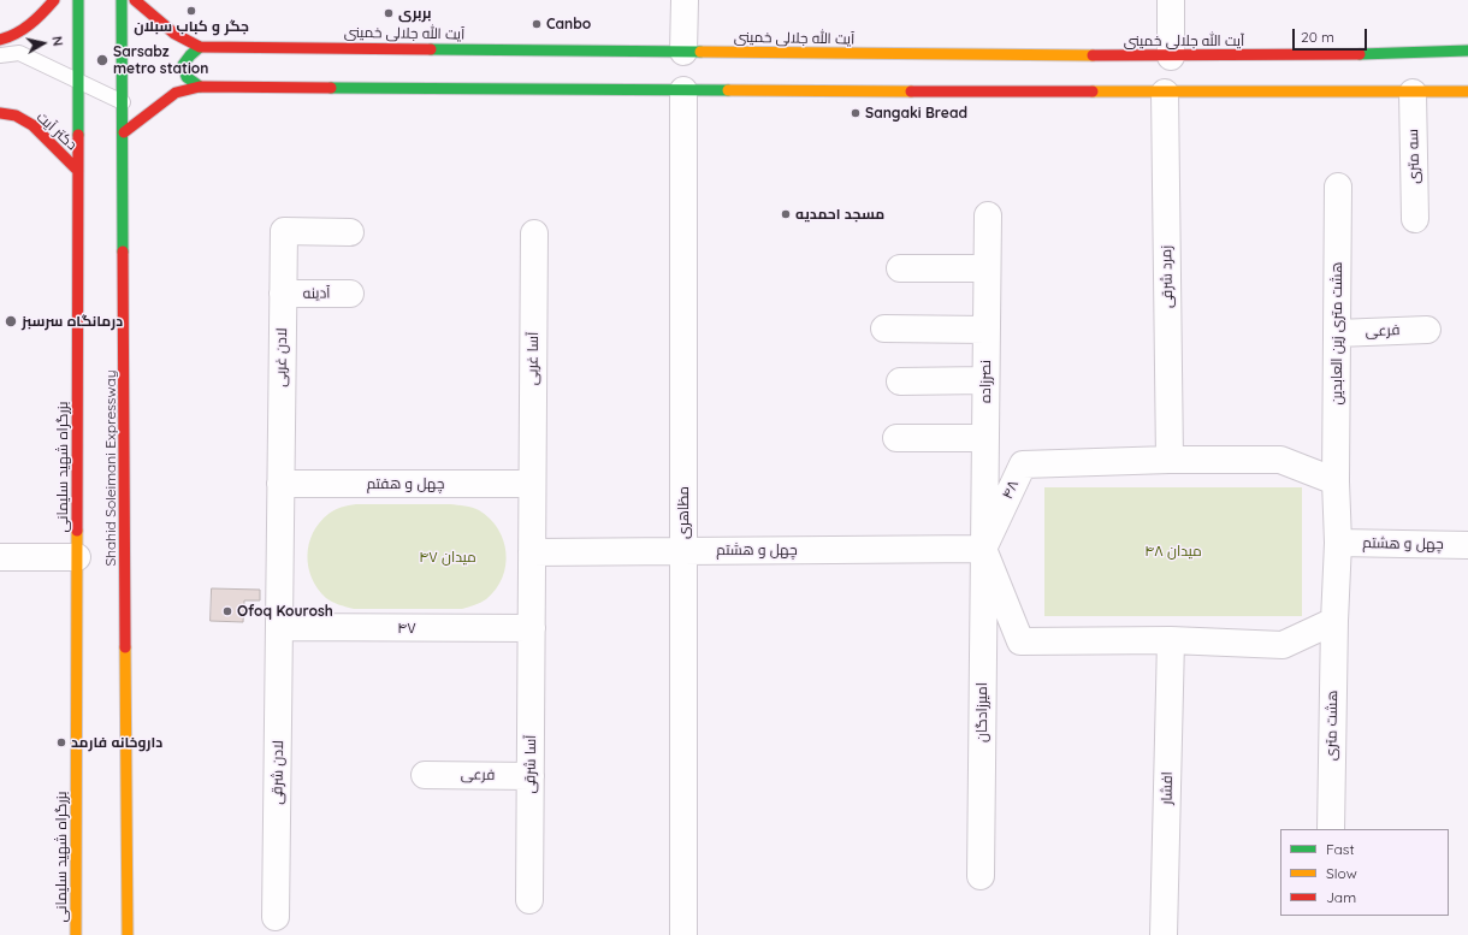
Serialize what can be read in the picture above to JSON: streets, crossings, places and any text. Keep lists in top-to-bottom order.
{
  "streets": {
    "main road": [
      "آيت الله جلالى خمينى",
      "دکتر آیت",
      "بزرگراه شهید سلیمانی",
      "Shahid Soleimani Expressway"
    ],
    "street": [
      "سه متری",
      "زمرد شرقی",
      "آدینه",
      "فرعی",
      "هشت متری زین العابدین",
      "لادن غربی",
      "آسا غربی",
      "نصرزاده",
      "چهل و هفتم",
      "۴۸",
      "مظاهری",
      "چهل و هشتم",
      "۴۷",
      "امیرزادگان",
      "هشت متری",
      "آسا شرقی",
      "لادن شرقی",
      "افشار"
    ]
  },
  "crossings": [
    ["دکتر آیت", "بزرگراه شهید سلیمانی"],
    ["زمرد شرقی", "۴۸"],
    ["آدینه", "لادن غربی"],
    ["فرعی", "هشت متری زین العابدین"],
    ["فرعی", "آسا شرقی"],
    ["هشت متری زین العابدین", "۴۸"],
    ["لادن غربی", "چهل و هفتم"],
    ["لادن غربی", "۴۷"],
    ["لادن غربی", "لادن شرقی"],
    ["آسا غربی", "چهل و هفتم"],
    ["آسا غربی", "چهل و هشتم"],
    ["آسا غربی", "آسا شرقی"],
    ["نصرزاده", "۴۸"],
    ["نصرزاده", "چهل و هشتم"],
    ["نصرزاده", "امیرزادگان"],
    ["۴۸", "چهل و هشتم"],
    ["۴۸", "امیرزادگان"],
    ["مظاهری", "چهل و هشتم"],
    ["چهل و هشتم", "امیرزادگان"],
    ["چهل و هشتم", "آسا شرقی"],
    ["۴۷", "آسا شرقی"],
    ["۴۷", "لادن شرقی"]
  ],
  "parks": ["میدان ۴۸", "میدان ۴۷"],
  "places": [
    "جگر و کباب سبلان",
    "بربری",
    "Canbo",
    "Sarsabz metro station",
    "Sangaki Bread",
    "مسجد احمدیه",
    "درمانگاه سرسبز",
    "Ofoq Kourosh",
    "داروخانه فارمد"
  ],
  "legend": ["Fast", "Slow", "Jam"],
  "scale_bar": "20 m",
  "north": "right"
}
